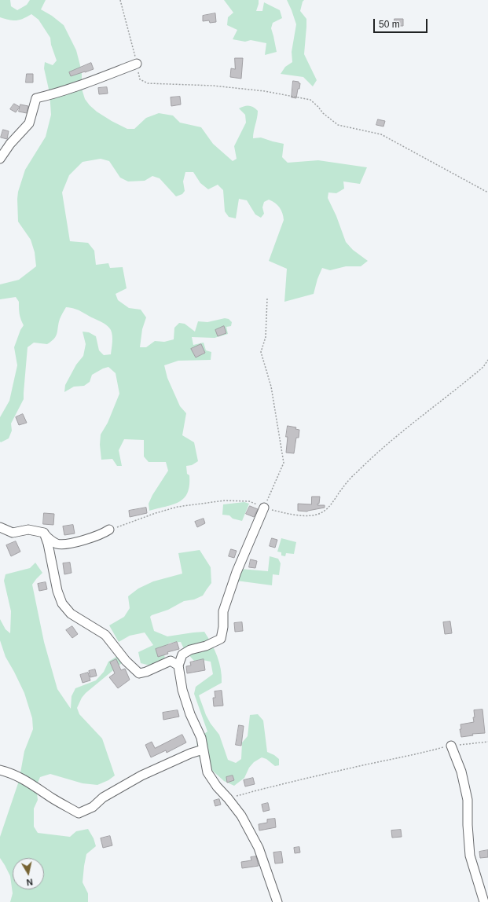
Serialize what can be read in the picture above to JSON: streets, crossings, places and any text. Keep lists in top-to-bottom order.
{
  "scale_bar": "50 m",
  "north": "bottom"
}
